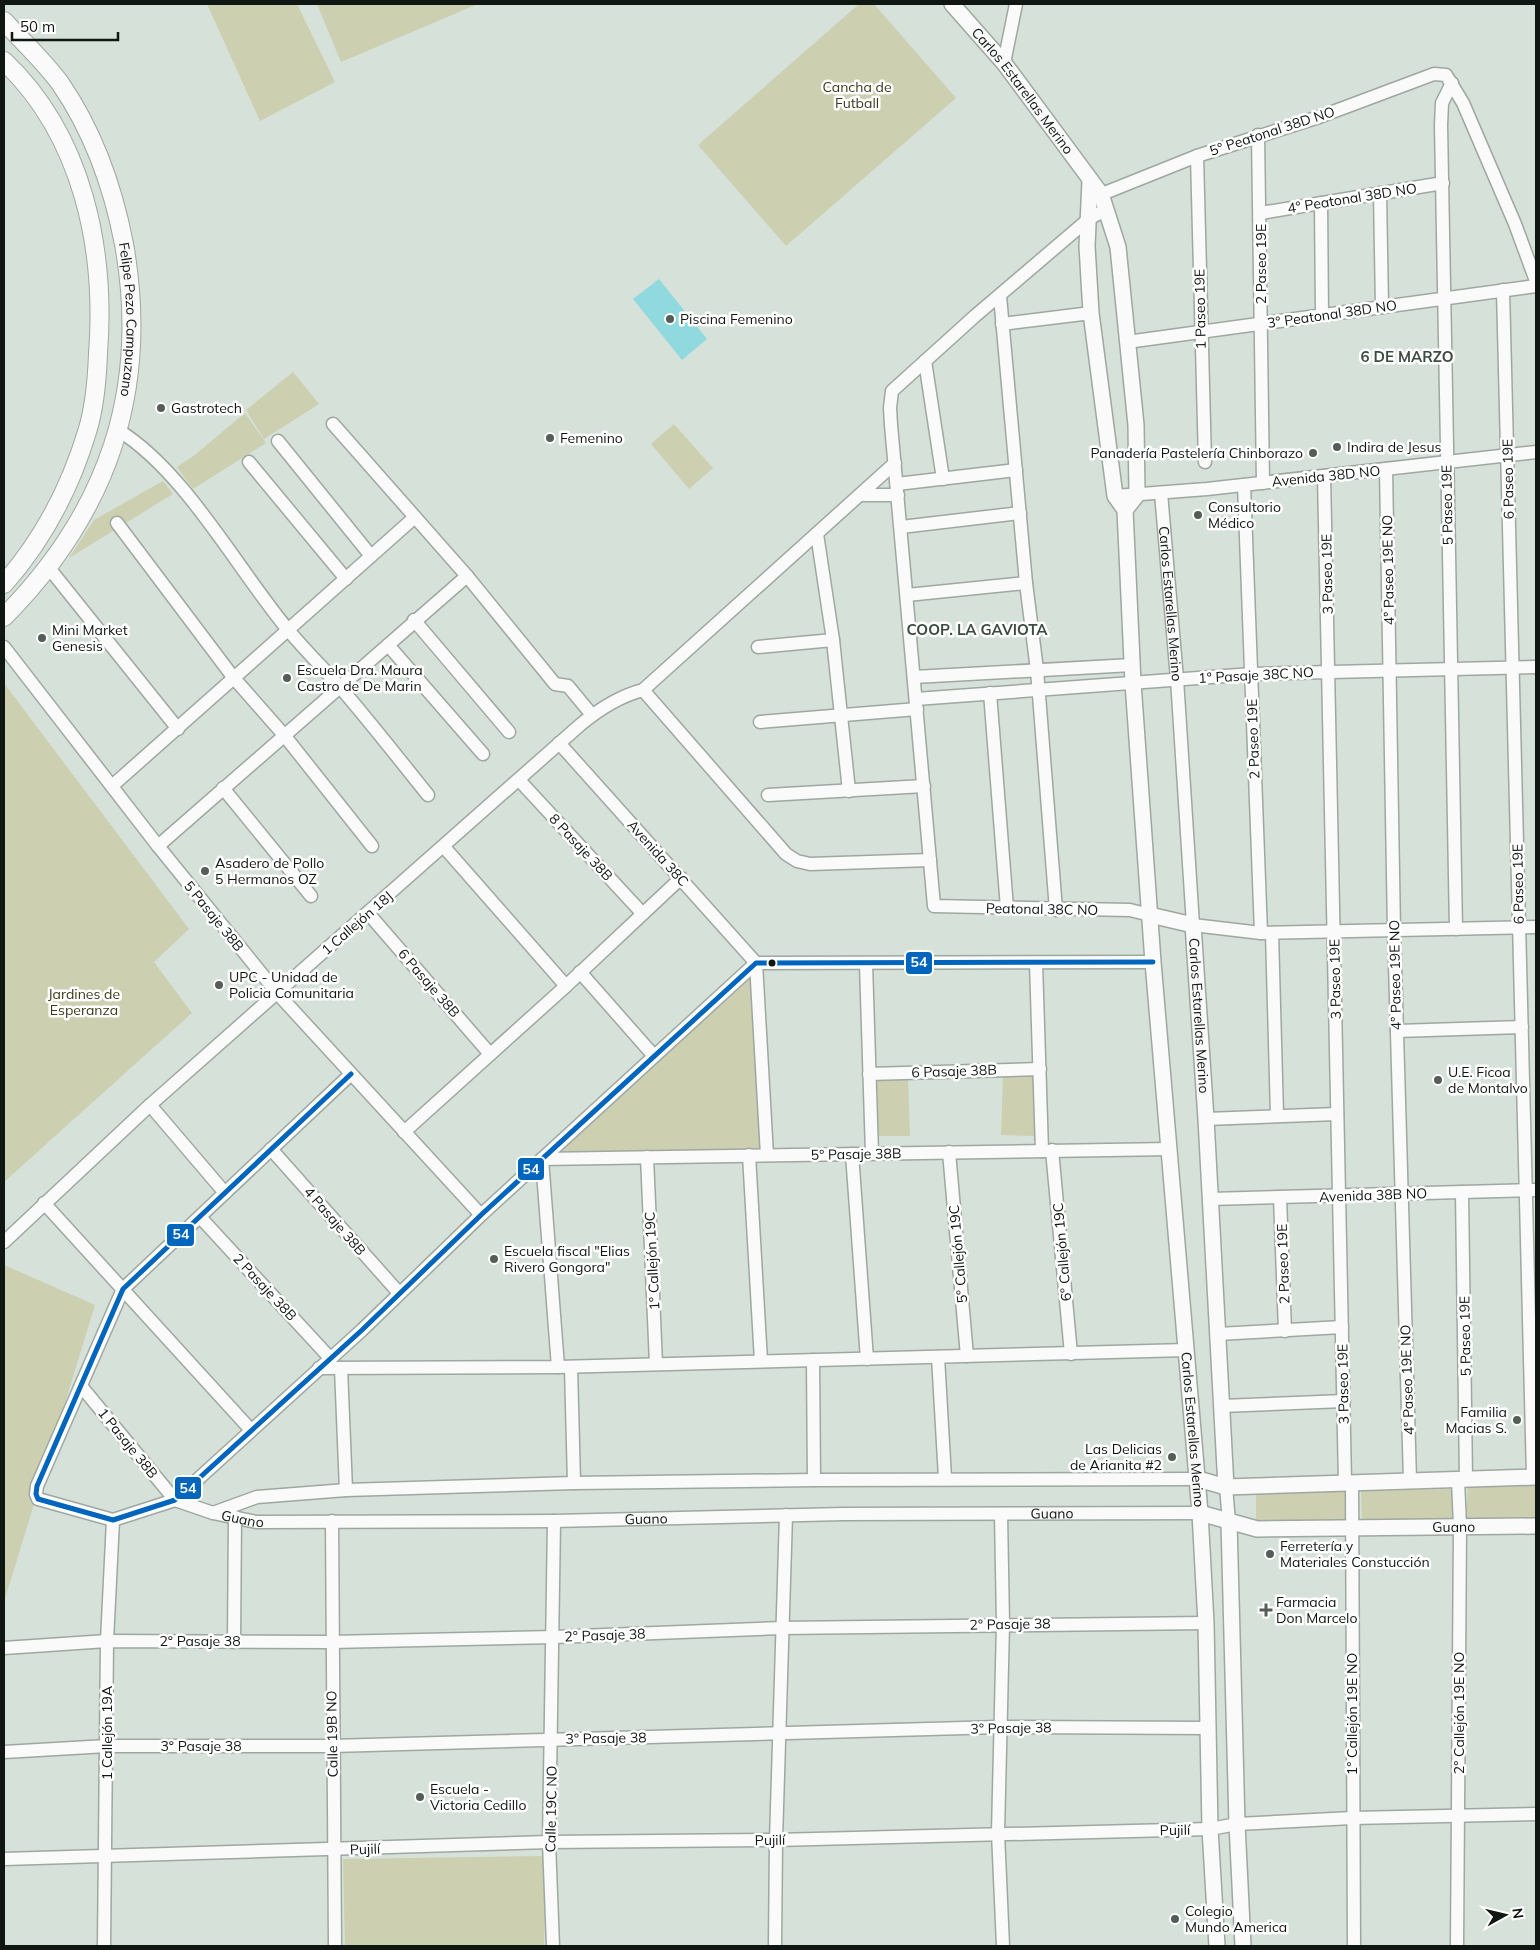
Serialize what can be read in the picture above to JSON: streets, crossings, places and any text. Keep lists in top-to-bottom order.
{
  "streets": {
    "main road": ["Felipe Pezo Campuzano"],
    "street": [
      "Carlos Estarellas Merino",
      "5° Peatonal 38D NO",
      "4° Peatonal 38D NO",
      "2 Paseo 19E",
      "1 Paseo 19E",
      "3° Peatonal 38D NO",
      "Avenida 38D NO",
      "6 Paseo 19E",
      "5 Paseo 19E",
      "4° Paseo 19E NO",
      "3 Paseo 19E",
      "1° Pasaje 38C NO",
      "8 Pasaje 38B",
      "Avenida 38C",
      "Peatonal 38C NO",
      "5 Pasaje 38B",
      "1 Callejón 18J",
      "6 Pasaje 38B",
      "5° Pasaje 38B",
      "Avenida 38B NO",
      "4 Pasaje 38B",
      "6° Callejón 19C",
      "5° Callejón 19C",
      "1° Callejón 19C",
      "2 Pasaje 38B",
      "1 Pasaje 38B",
      "Guano",
      "2° Pasaje 38",
      "2° Callejón 19E NO",
      "1° Callejón 19E NO",
      "3° Pasaje 38",
      "1 Callejón 19A",
      "Calle 19B NO",
      "Calle 19C NO",
      "Pujilí"
    ]
  },
  "crossings": [
    ["Carlos Estarellas Merino", "5° Peatonal 38D NO"],
    ["Carlos Estarellas Merino", "3° Peatonal 38D NO"],
    ["Carlos Estarellas Merino", "Avenida 38D NO"],
    ["Carlos Estarellas Merino", "1° Pasaje 38C NO"],
    ["Carlos Estarellas Merino", "Peatonal 38C NO"],
    ["Carlos Estarellas Merino", "5° Pasaje 38B"],
    ["Carlos Estarellas Merino", "Avenida 38B NO"],
    ["Carlos Estarellas Merino", "Guano"],
    ["Carlos Estarellas Merino", "2° Pasaje 38"],
    ["Carlos Estarellas Merino", "3° Pasaje 38"],
    ["Carlos Estarellas Merino", "Pujilí"],
    ["5° Peatonal 38D NO", "2 Paseo 19E"],
    ["5° Peatonal 38D NO", "1 Paseo 19E"],
    ["5° Peatonal 38D NO", "5 Paseo 19E"],
    ["4° Peatonal 38D NO", "2 Paseo 19E"],
    ["4° Peatonal 38D NO", "5 Paseo 19E"],
    ["2 Paseo 19E", "3° Peatonal 38D NO"],
    ["2 Paseo 19E", "Avenida 38D NO"],
    ["2 Paseo 19E", "1° Pasaje 38C NO"],
    ["2 Paseo 19E", "Avenida 38B NO"],
    ["1 Paseo 19E", "3° Peatonal 38D NO"],
    ["3° Peatonal 38D NO", "6 Paseo 19E"],
    ["3° Peatonal 38D NO", "5 Paseo 19E"],
    ["Avenida 38D NO", "6 Paseo 19E"],
    ["Avenida 38D NO", "5 Paseo 19E"],
    ["Avenida 38D NO", "4° Paseo 19E NO"],
    ["Avenida 38D NO", "3 Paseo 19E"],
    ["6 Paseo 19E", "1° Pasaje 38C NO"],
    ["6 Paseo 19E", "Avenida 38B NO"],
    ["6 Paseo 19E", "Guano"],
    ["5 Paseo 19E", "1° Pasaje 38C NO"],
    ["5 Paseo 19E", "Avenida 38B NO"],
    ["5 Paseo 19E", "Guano"],
    ["5 Paseo 19E", "2° Callejón 19E NO"],
    ["4° Paseo 19E NO", "1° Pasaje 38C NO"],
    ["4° Paseo 19E NO", "Avenida 38B NO"],
    ["4° Paseo 19E NO", "Guano"],
    ["3 Paseo 19E", "1° Pasaje 38C NO"],
    ["3 Paseo 19E", "Avenida 38B NO"],
    ["3 Paseo 19E", "Guano"],
    ["3 Paseo 19E", "1° Callejón 19E NO"],
    ["8 Pasaje 38B", "1 Callejón 18J"],
    ["Avenida 38C", "1 Callejón 18J"],
    ["5 Pasaje 38B", "1 Callejón 18J"],
    ["1 Callejón 18J", "6 Pasaje 38B"],
    ["6 Pasaje 38B", "6° Callejón 19C"],
    ["5° Pasaje 38B", "6° Callejón 19C"],
    ["5° Pasaje 38B", "5° Callejón 19C"],
    ["5° Pasaje 38B", "1° Callejón 19C"],
    ["Guano", "2° Callejón 19E NO"],
    ["Guano", "1° Callejón 19E NO"],
    ["Guano", "Calle 19B NO"],
    ["Guano", "Calle 19C NO"],
    ["2° Pasaje 38", "1 Callejón 19A"],
    ["2° Pasaje 38", "Calle 19B NO"],
    ["2° Pasaje 38", "Calle 19C NO"],
    ["2° Callejón 19E NO", "Pujilí"],
    ["1° Callejón 19E NO", "Pujilí"],
    ["3° Pasaje 38", "1 Callejón 19A"],
    ["3° Pasaje 38", "Calle 19B NO"],
    ["3° Pasaje 38", "Calle 19C NO"],
    ["1 Callejón 19A", "Pujilí"],
    ["Calle 19B NO", "Pujilí"],
    ["Calle 19C NO", "Pujilí"]
  ],
  "districts": ["6 DE MARZO", "COOP. LA GAVIOTA"],
  "parks": ["Cancha de Futball", "Jardines de Esperanza"],
  "places": {
    "other": [
      "Piscina Femenino",
      "Gastrotech",
      "Femenino",
      "Indira de Jesus",
      "Panadería Pastelería Chinborazo",
      "Consultorio Médico",
      "Mini Market Genesis",
      "Escuela Dra. Maura Castro de De Marin",
      "Asadero de Pollo 5 Hermanos OZ",
      "UPC - Unidad de Policia Comunitaria",
      "U.E. Ficoa de Montalvo",
      "Escuela fiscal \"Elias Rivero Gongora\"",
      "Familia Macias S.",
      "Las Delicias de Arianita #2",
      "Ferretería y Materiales Constucción",
      "Escuela - Victoria Cedillo",
      "Colegio Mundo America"
    ],
    "health": ["Farmacia Don Marcelo"]
  },
  "lines": ["transit line 54"],
  "scale_bar": "50 m",
  "north": "right"
}
